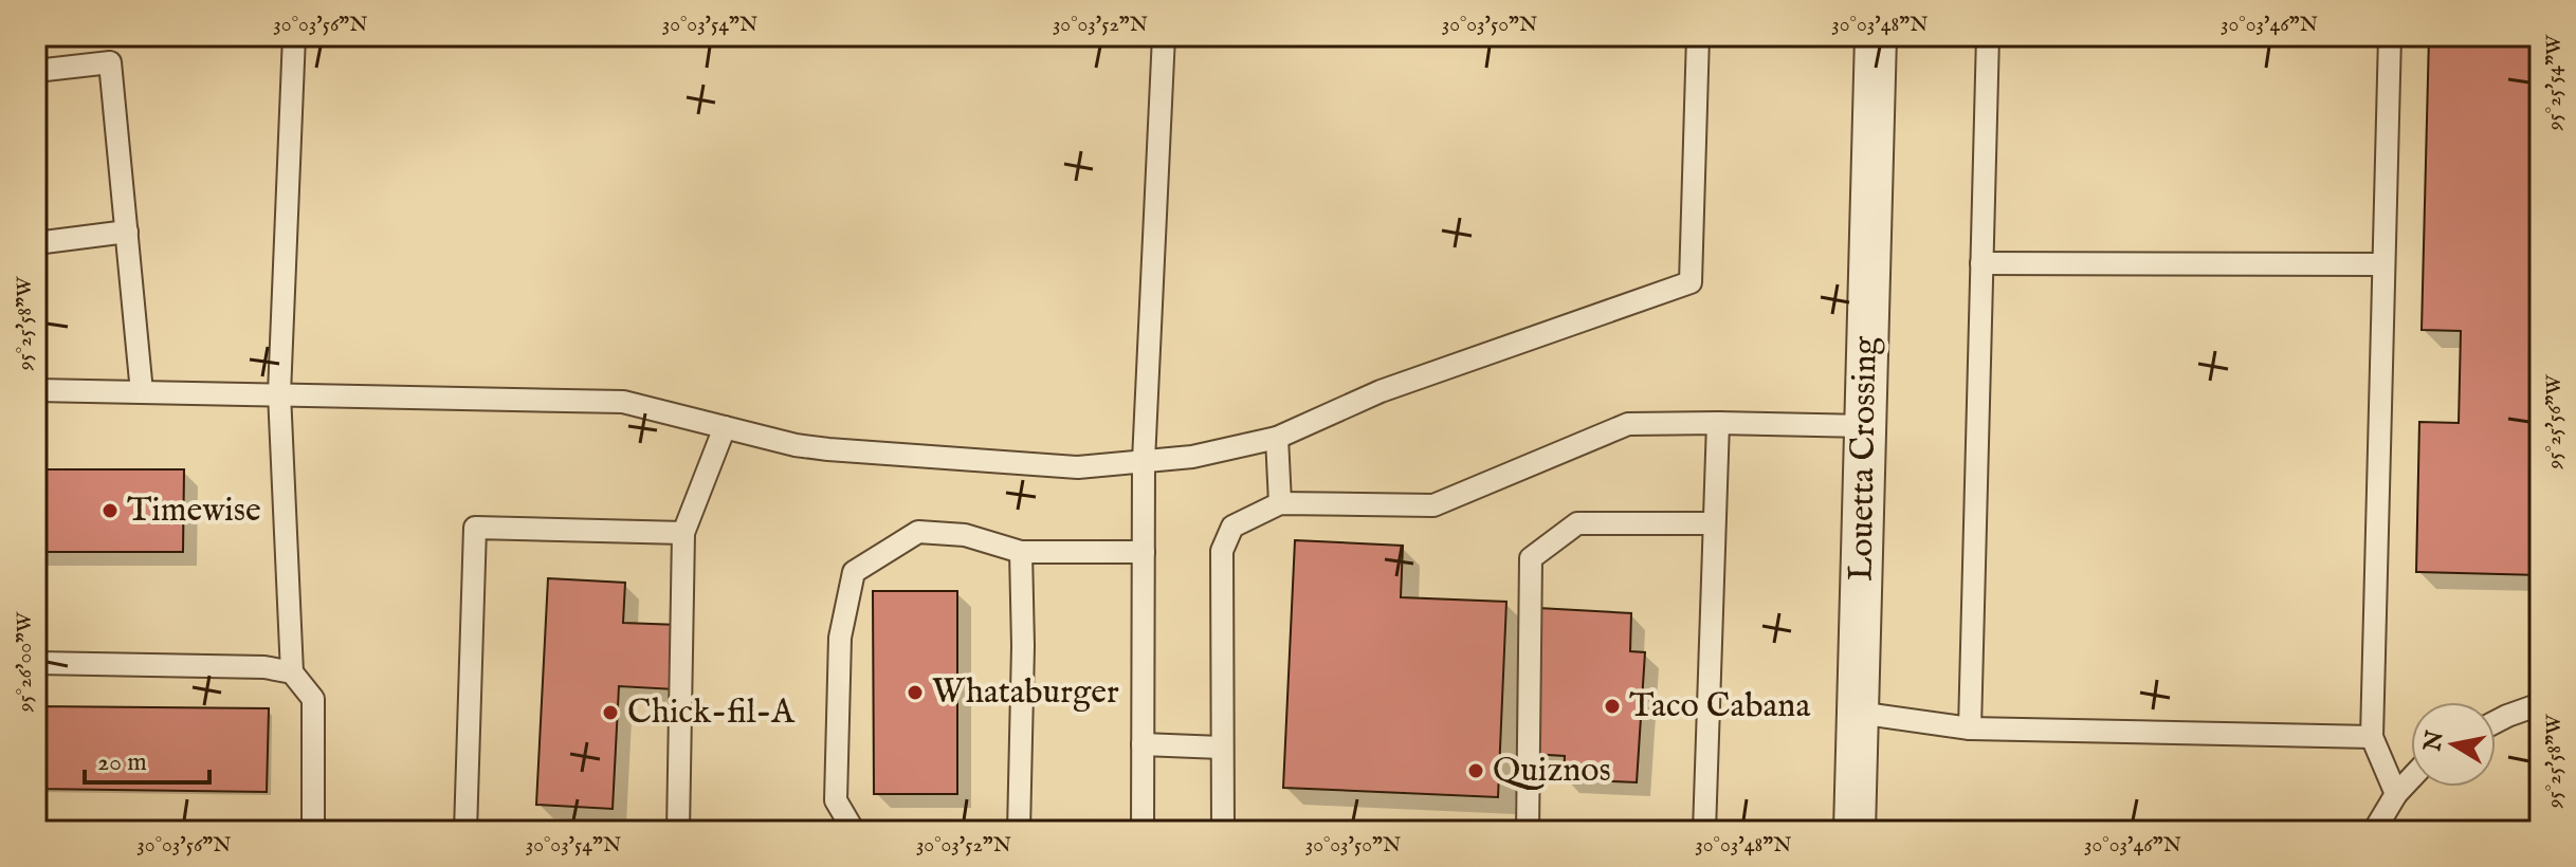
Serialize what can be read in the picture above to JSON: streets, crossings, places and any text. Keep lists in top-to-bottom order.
{
  "streets": {
    "street": ["Louetta Crossing"]
  },
  "places": [
    "Timewise",
    "Whataburger",
    "Taco Cabana",
    "Chick-fil-A",
    "Quiznos"
  ],
  "scale_bar": "20 m",
  "north": "left",
  "coordinates": [
    "30°03'56\"N",
    "30°03'54\"N",
    "30°03'52\"N",
    "30°03'50\"N",
    "30°03'48\"N",
    "30°03'46\"N",
    "95°25'54\"W",
    "95°25'58\"W",
    "95°25'56\"W",
    "95°26'00\"W"
  ]
}
